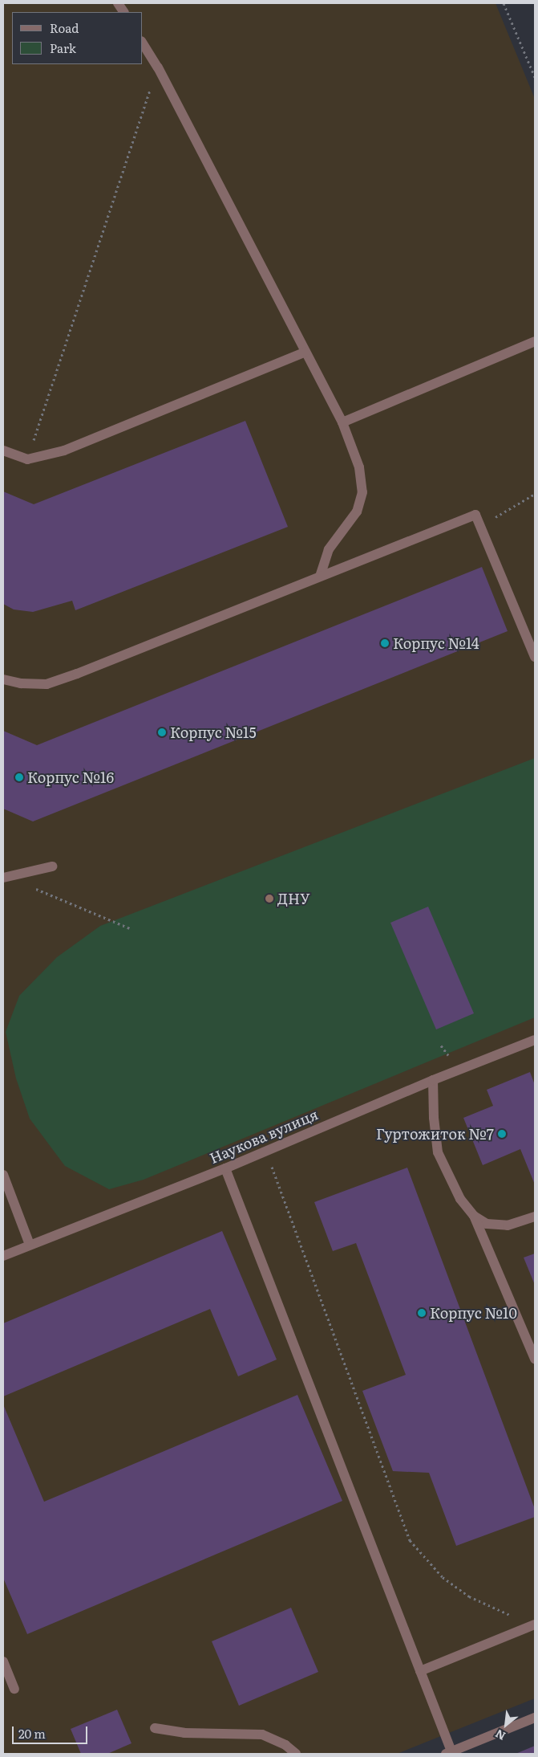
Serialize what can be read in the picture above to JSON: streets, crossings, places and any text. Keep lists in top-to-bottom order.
{
  "streets": {
    "street": ["Наукова вулиця"]
  },
  "places": [
    "Корпус №14",
    "Корпус №15",
    "Корпус №16",
    "ДНУ",
    "Гуртожиток №7",
    "Корпус №10"
  ],
  "legend": ["Road", "Park"],
  "scale_bar": "20 m",
  "north": "bottom left"
}
